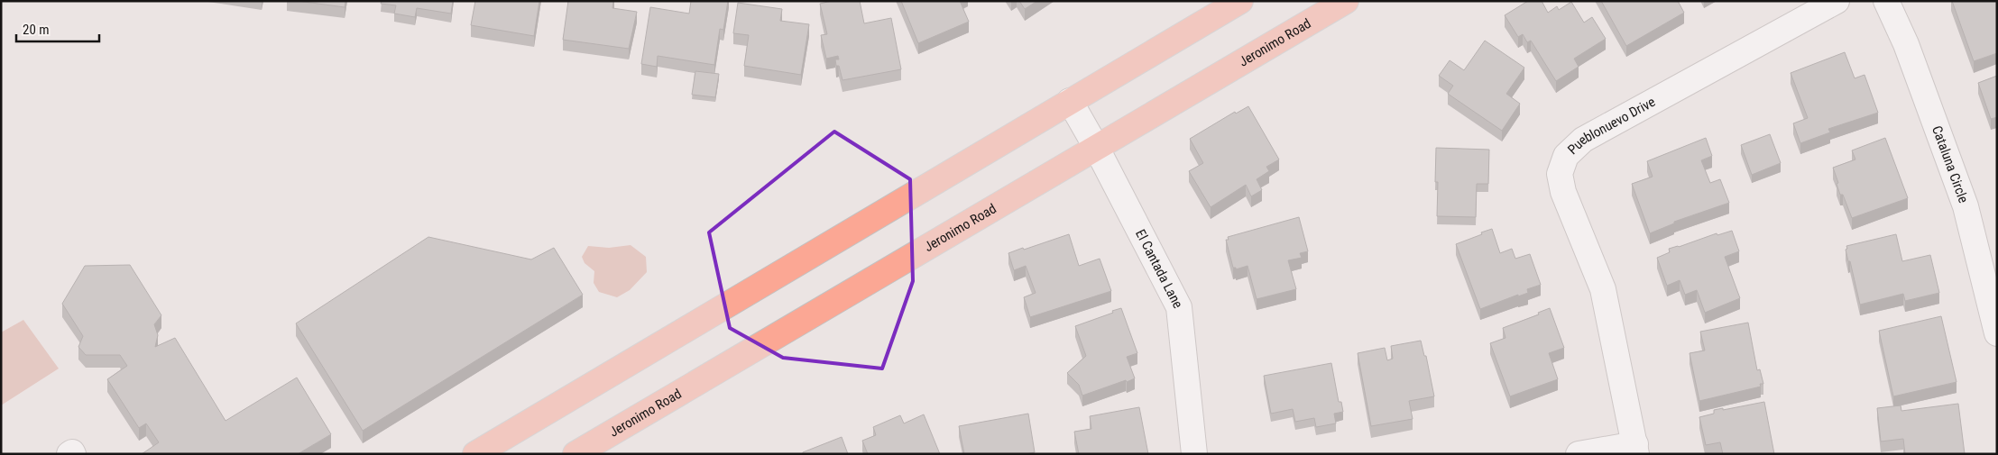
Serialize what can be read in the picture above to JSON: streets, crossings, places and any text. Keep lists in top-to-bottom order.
{
  "streets": {
    "main road": ["Jeronimo Road"],
    "street": ["Pueblonuevo Drive", "Cataluna Circle", "El Cantada Lane"]
  },
  "crossings": [
    ["Jeronimo Road", "El Cantada Lane"]
  ],
  "scale_bar": "20 m"
}
